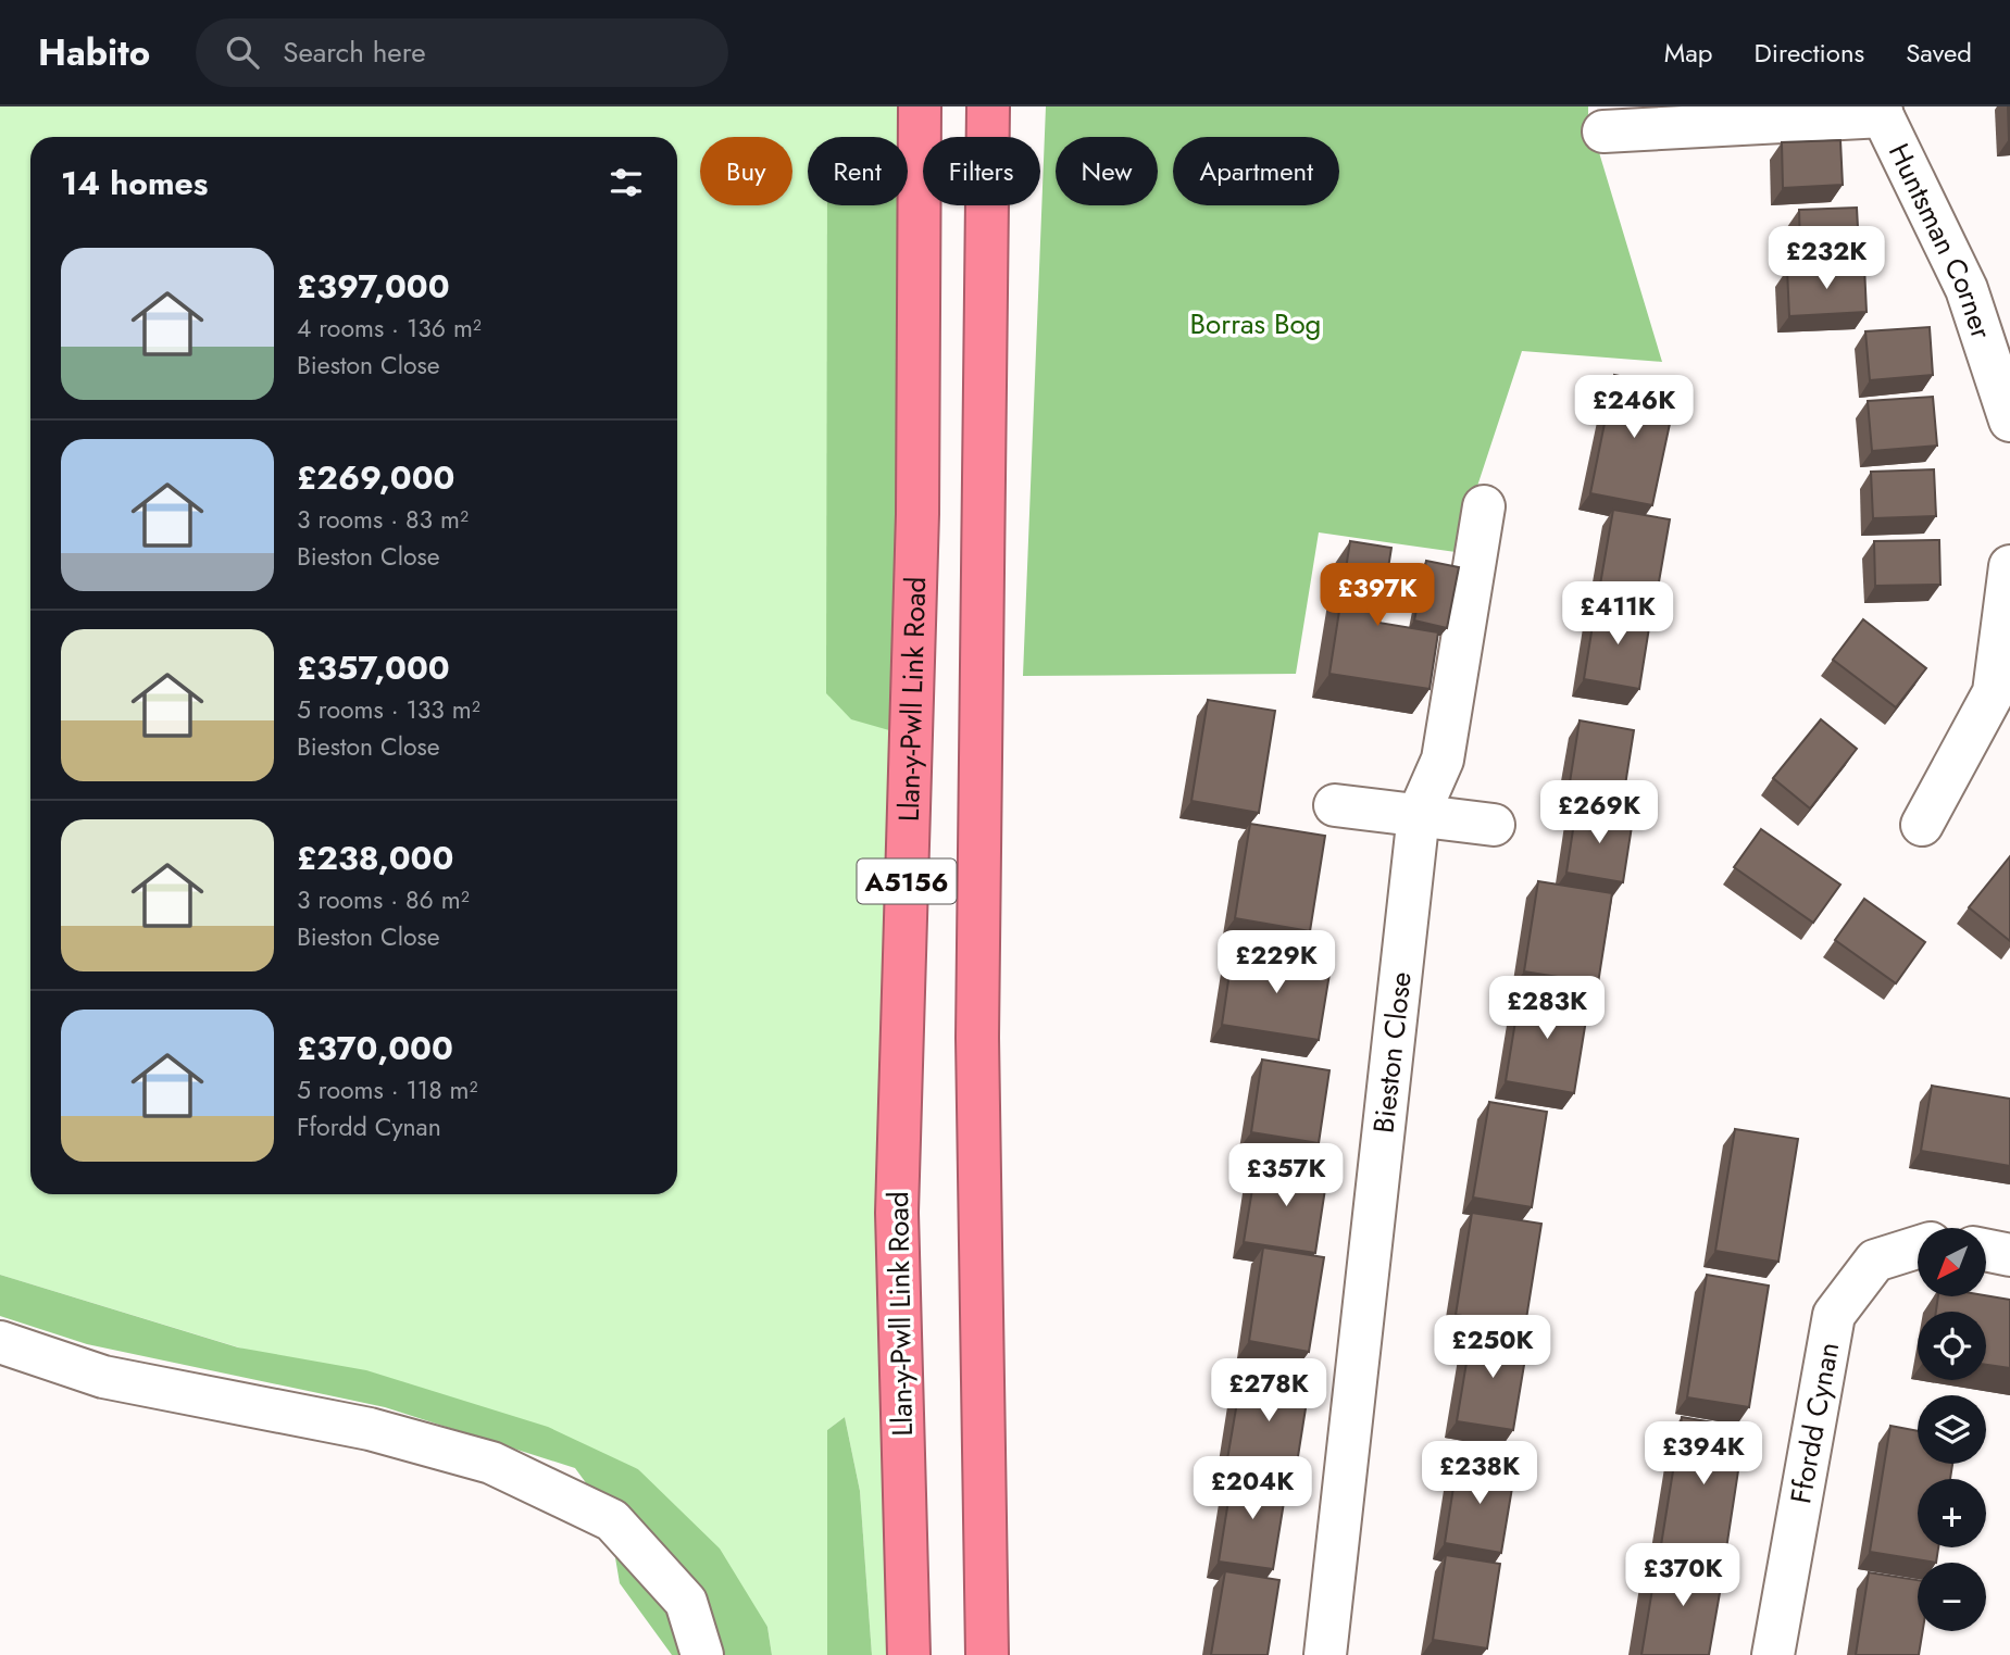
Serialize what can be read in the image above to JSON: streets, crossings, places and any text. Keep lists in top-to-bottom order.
{
  "streets": {
    "highway": ["Llan-y-Pwll Link Road", "A5156"],
    "street": ["Huntsman Corner", "Bieston Close", "Ffordd Cynan"]
  },
  "parks": ["Borras Bog"],
  "north": "bottom left",
  "page": {
    "header": "Habito",
    "search": "Search here",
    "nav": ["Map", "Directions", "Saved"],
    "chip": [
      "Buy",
      "Rent",
      "Filters",
      "New",
      "Apartment"
    ],
    "heading": "14 homes",
    "price": [
      "£232K",
      "£246K",
      "£397K",
      "£411K",
      "£269K",
      "£229K",
      "£283K",
      "£357K",
      "£250K",
      "£278K",
      "£394K",
      "£238K",
      "£204K",
      "£370K"
    ],
    "list": [
      {
        "name": "£397,000",
        "note": "4 rooms · 136 m² · Bieston Close"
      },
      {
        "name": "£269,000",
        "note": "3 rooms · 83 m² · Bieston Close"
      },
      {
        "name": "£357,000",
        "note": "5 rooms · 133 m² · Bieston Close"
      },
      {
        "name": "£238,000",
        "note": "3 rooms · 86 m² · Bieston Close"
      },
      {
        "name": "£370,000",
        "note": "5 rooms · 118 m² · Ffordd Cynan"
      }
    ],
    "map_buttons": ["+", "−"]
  }
}
